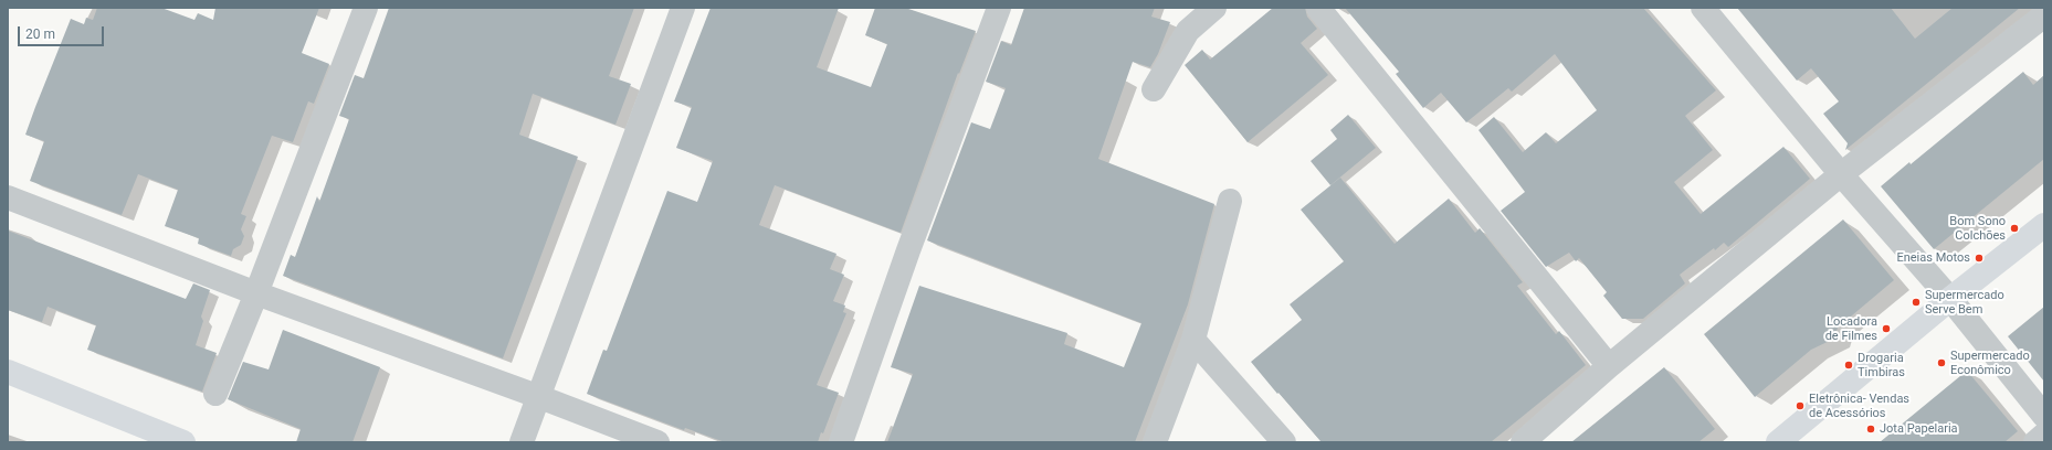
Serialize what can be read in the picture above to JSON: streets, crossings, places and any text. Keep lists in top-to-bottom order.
{
  "places": [
    "Bom Sono Colchões",
    "Eneias Motos",
    "Supermercado Serve Bem",
    "Locadora de Filmes",
    "Supermercado Econômico",
    "Drogaria Timbiras",
    "Eletrônica- Vendas de Acessórios",
    "Jota Papelaria"
  ],
  "scale_bar": "20 m"
}
